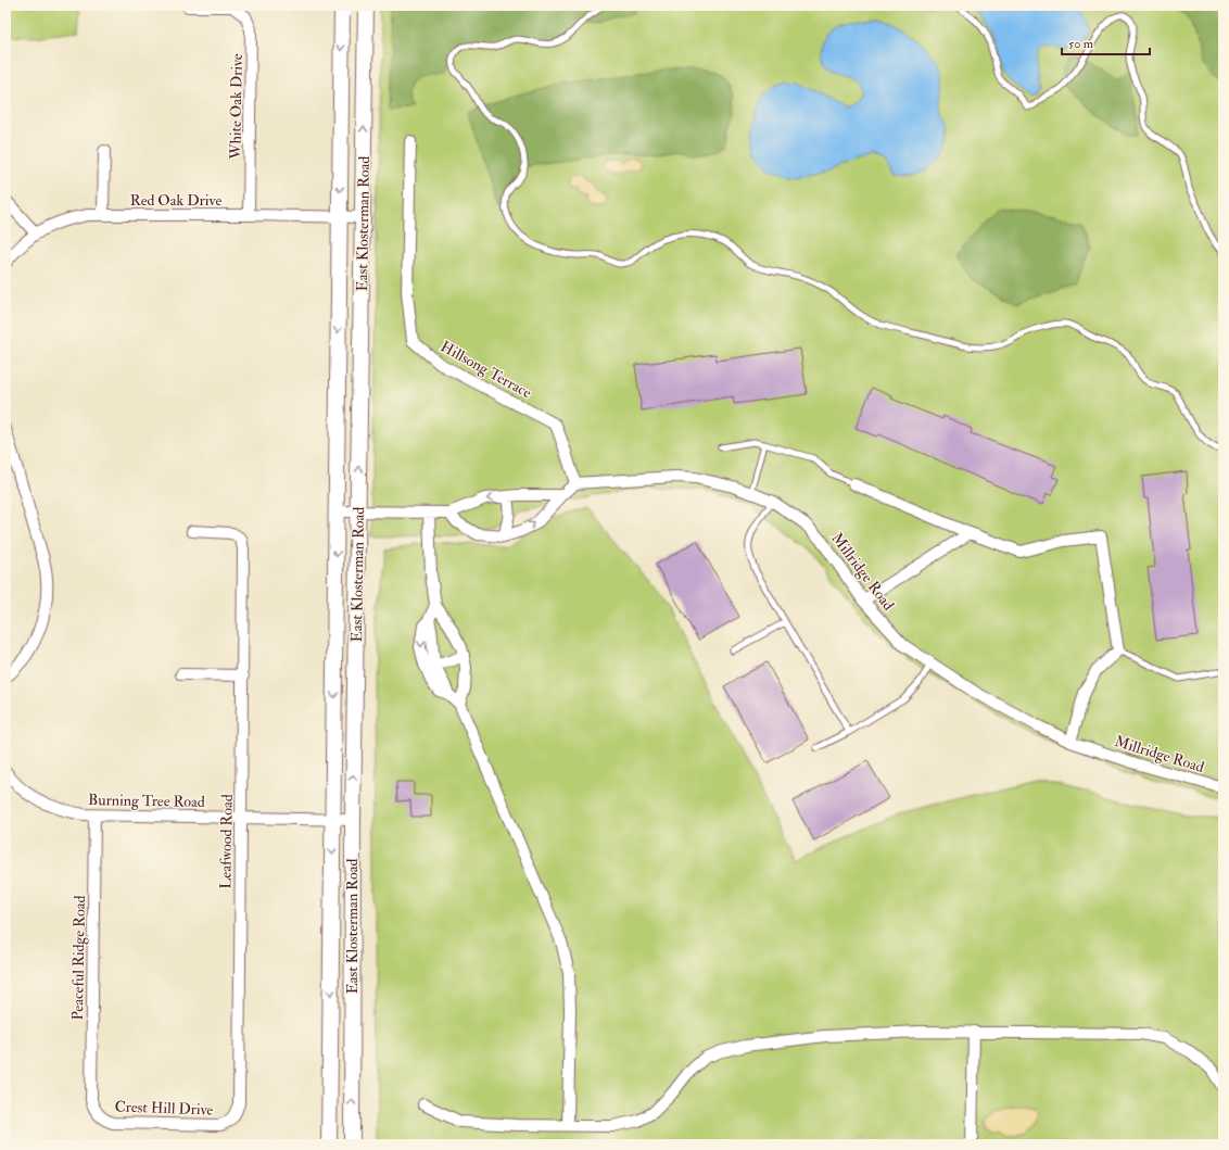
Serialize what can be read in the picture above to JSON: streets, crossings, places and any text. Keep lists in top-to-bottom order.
{
  "streets": {
    "main road": ["East Klosterman Road"],
    "street": [
      "White Oak Drive",
      "Red Oak Drive",
      "Hillsong Terrace",
      "Millridge Road",
      "Burning Tree Road",
      "Leafwood Road",
      "Peaceful Ridge Road",
      "Crest Hill Drive"
    ]
  },
  "crossings": [
    ["White Oak Drive", "Red Oak Drive"],
    ["Red Oak Drive", "East Klosterman Road"],
    ["East Klosterman Road", "Burning Tree Road"],
    ["Hillsong Terrace", "Millridge Road"],
    ["Burning Tree Road", "Leafwood Road"],
    ["Burning Tree Road", "Peaceful Ridge Road"],
    ["Leafwood Road", "Crest Hill Drive"],
    ["Peaceful Ridge Road", "Crest Hill Drive"]
  ],
  "scale_bar": "50 m"
}
